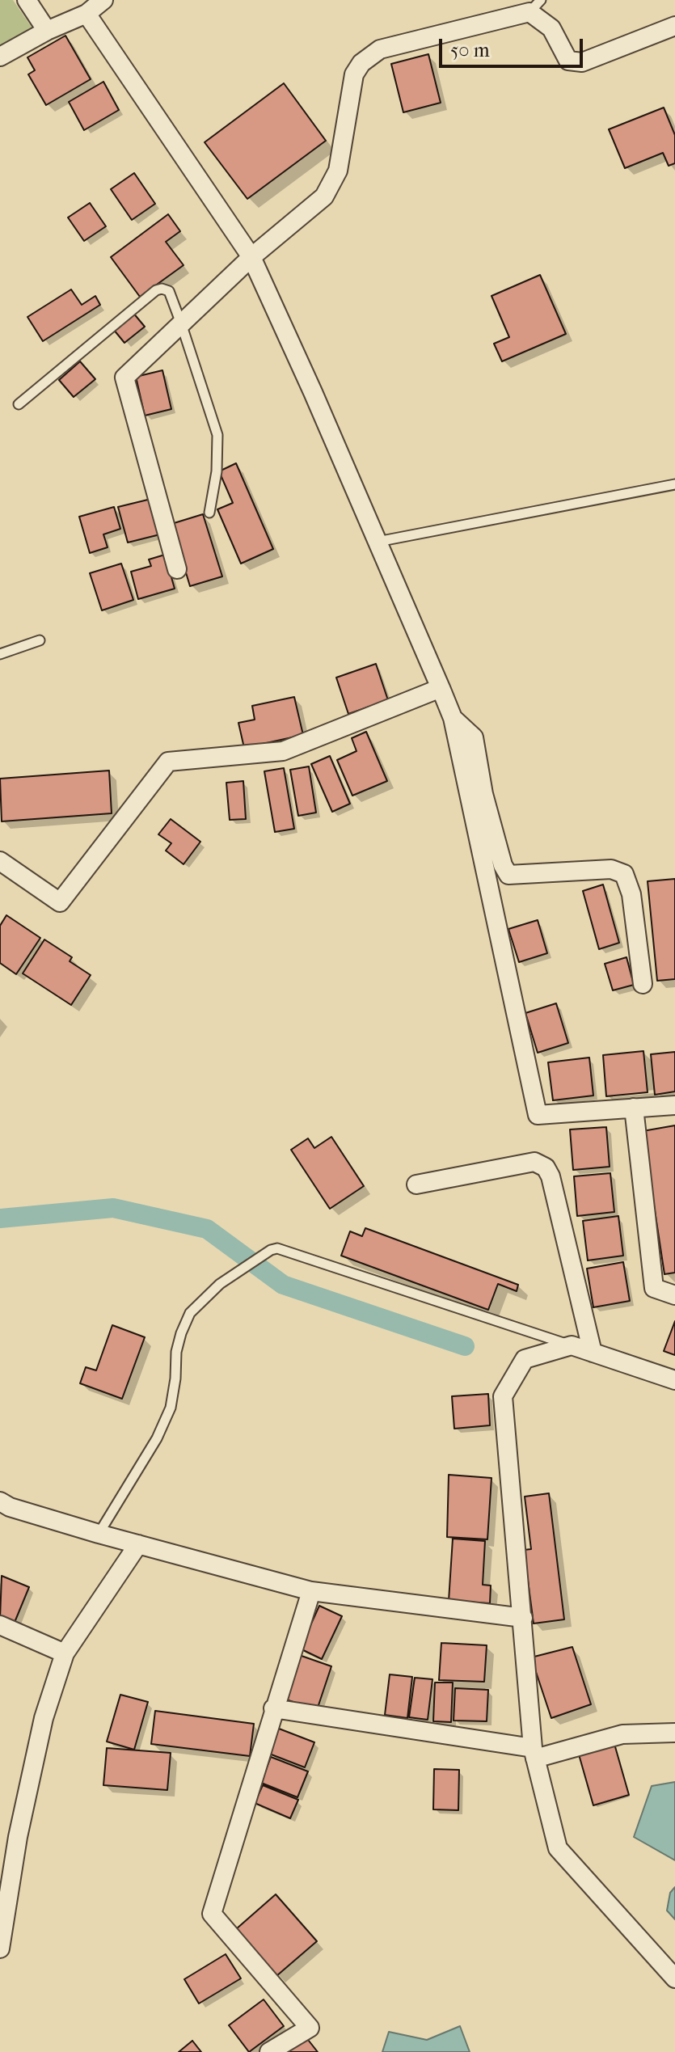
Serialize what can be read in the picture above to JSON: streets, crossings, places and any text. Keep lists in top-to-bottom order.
{
  "scale_bar": "50 m"
}
